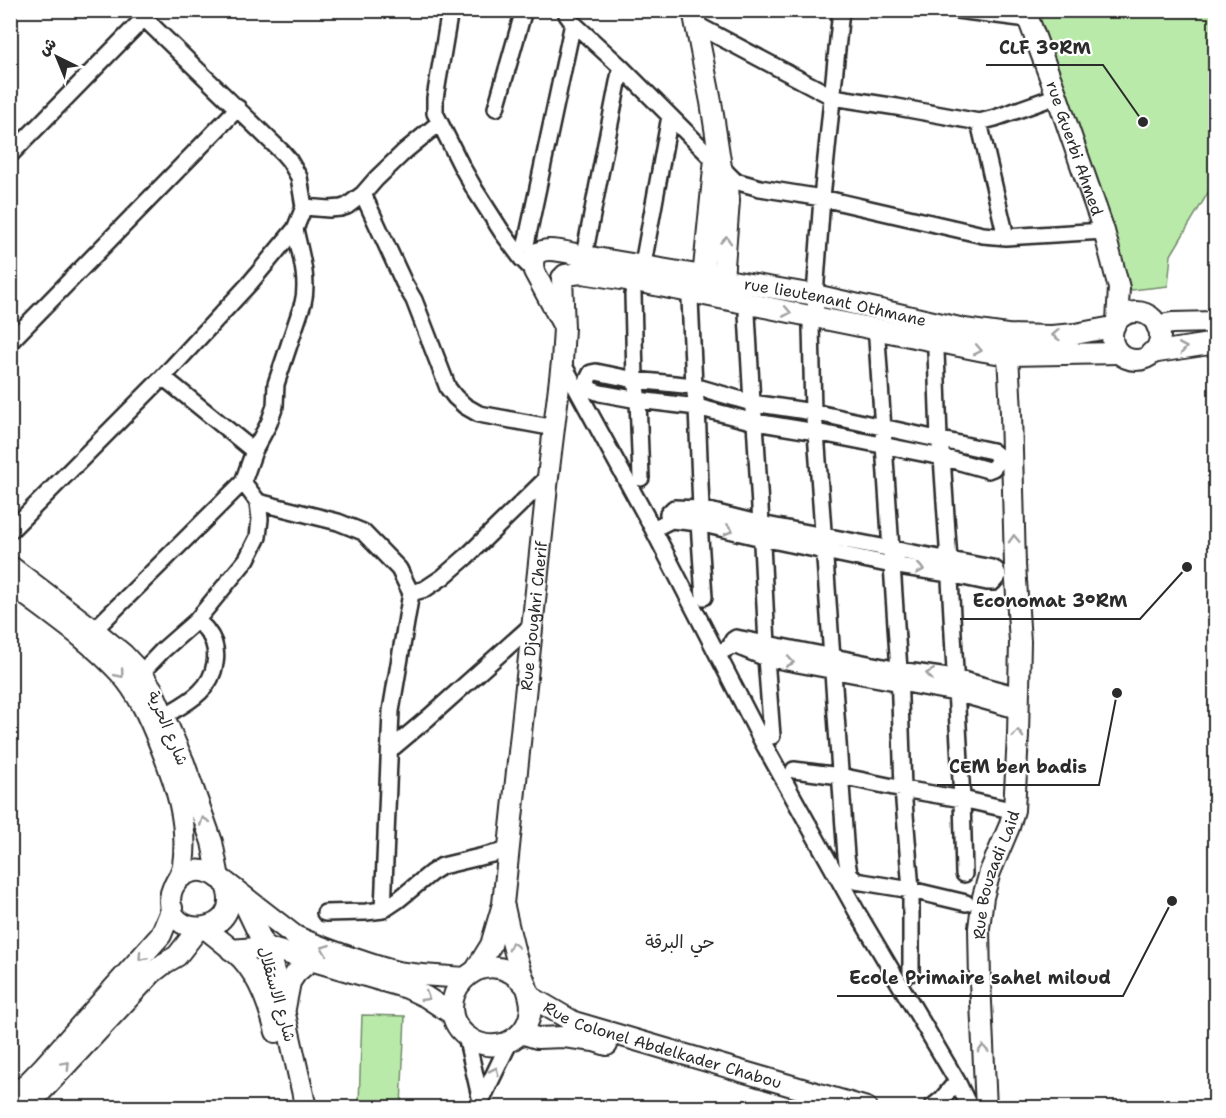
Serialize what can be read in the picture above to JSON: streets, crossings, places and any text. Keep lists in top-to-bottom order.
{
  "streets": {
    "main road": [
      "rue Guerbi Ahmed",
      "rue lieutenant Othmane",
      "Rue Djoughri Cherif",
      "شارع الحرية",
      "Rue Bouzadi Laid",
      "شارع الاستقلال",
      "Rue Colonel Abdelkader Chabou"
    ]
  },
  "crossings": [
    ["rue lieutenant Othmane", "Rue Djoughri Cherif"],
    ["rue lieutenant Othmane", "Rue Bouzadi Laid"],
    ["شارع الحرية", "شارع الاستقلال"]
  ],
  "one_way": ["Rue Bouzadi Laid"],
  "districts": ["حي البرقة"],
  "places": [
    "CLF 3°RM",
    "Economat 3°RM",
    "CEM ben badis",
    "Ecole Primaire sahel miloud"
  ],
  "north": "top left"
}
